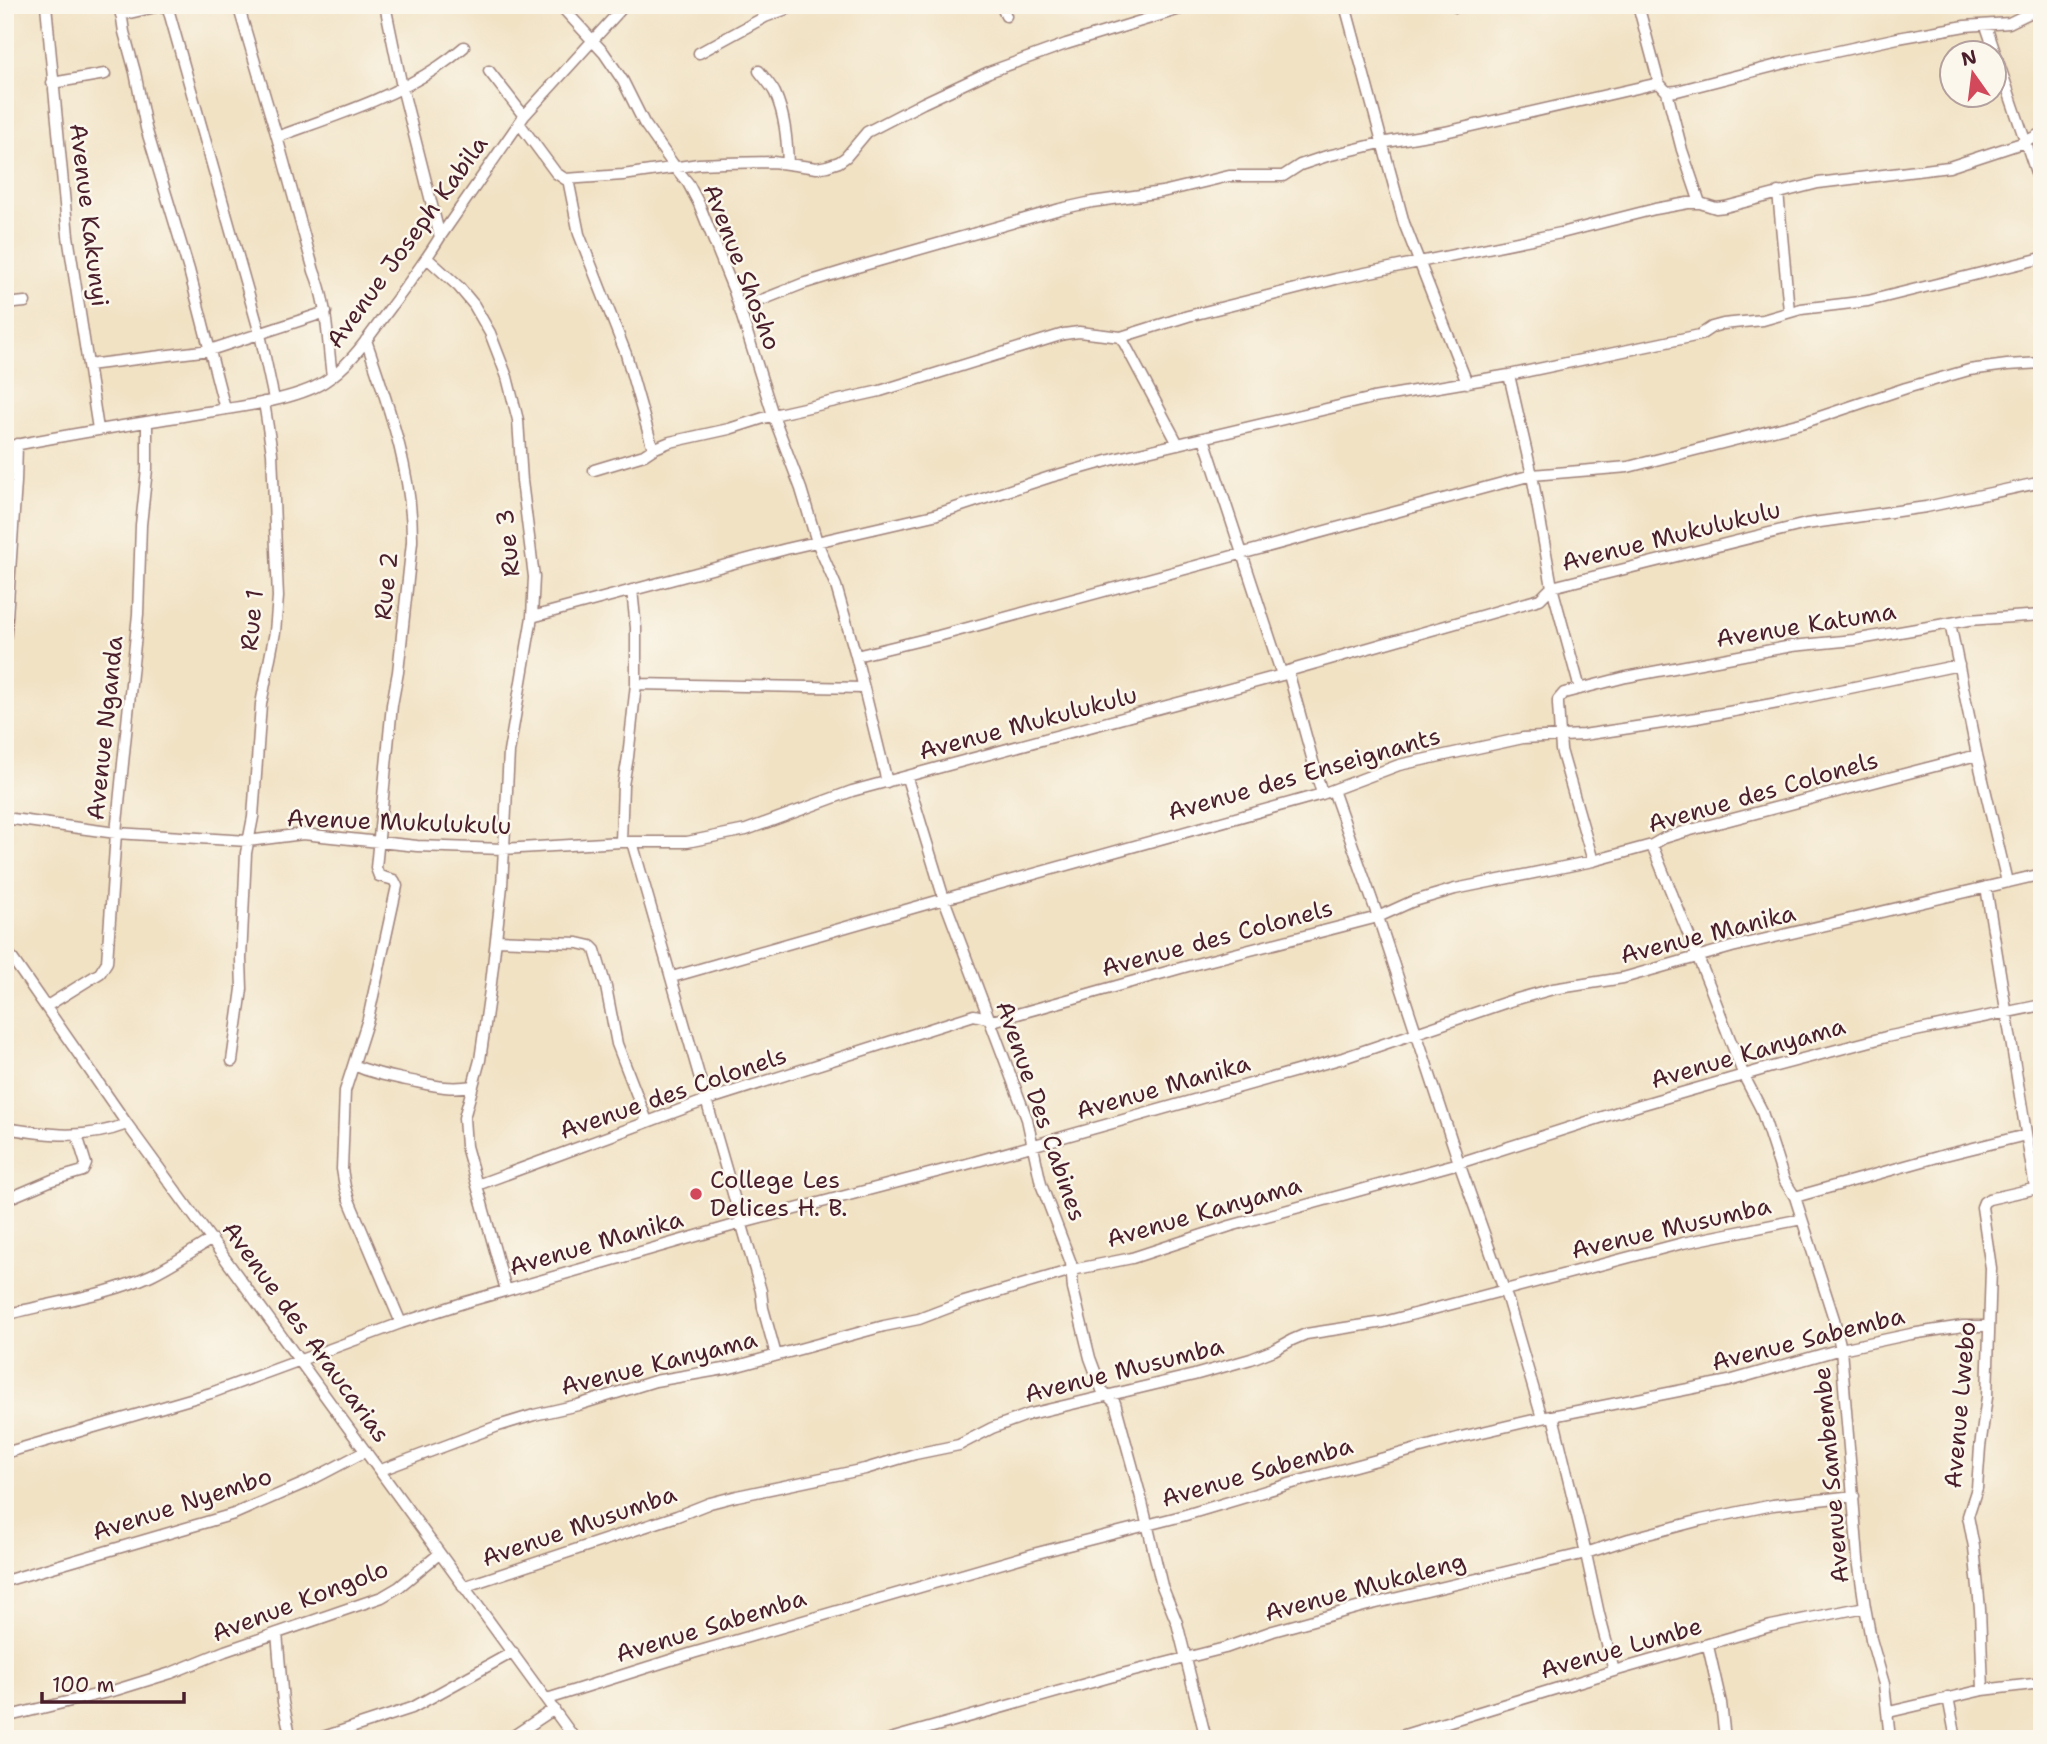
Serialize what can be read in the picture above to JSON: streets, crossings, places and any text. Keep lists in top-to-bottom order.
{
  "streets": {
    "street": [
      "Avenue Kakunyi",
      "Avenue Joseph Kabila",
      "Avenue Shosho",
      "Avenue Mukulukulu",
      "Rue 3",
      "Rue 2",
      "Rue 1",
      "Avenue Katuma",
      "Avenue Nganda",
      "Avenue des Enseignants",
      "Avenue des Colonels",
      "Avenue Manika",
      "Avenue Kanyama",
      "Avenue Des Cabines",
      "Avenue Musumba",
      "Avenue des Araucarias",
      "Avenue Sabemba",
      "Avenue Lwebo",
      "Avenue Sambembe",
      "Avenue Nyembo",
      "Avenue Mukaleng",
      "Avenue Kongolo",
      "Avenue Lumbe"
    ]
  },
  "crossings": [
    ["Avenue Kakunyi", "Avenue Joseph Kabila"],
    ["Avenue Joseph Kabila", "Avenue Shosho"],
    ["Avenue Joseph Kabila", "Rue 3"],
    ["Avenue Joseph Kabila", "Rue 2"],
    ["Avenue Joseph Kabila", "Rue 1"],
    ["Avenue Joseph Kabila", "Avenue Nganda"],
    ["Avenue Mukulukulu", "Rue 3"],
    ["Avenue Mukulukulu", "Rue 2"],
    ["Avenue Mukulukulu", "Rue 1"],
    ["Avenue Mukulukulu", "Avenue Nganda"],
    ["Avenue Mukulukulu", "Avenue Des Cabines"],
    ["Rue 3", "Avenue des Colonels"],
    ["Rue 3", "Avenue Manika"],
    ["Avenue Nganda", "Avenue des Araucarias"],
    ["Avenue des Enseignants", "Avenue Des Cabines"],
    ["Avenue des Colonels", "Avenue Des Cabines"],
    ["Avenue des Colonels", "Avenue Sambembe"],
    ["Avenue Manika", "Avenue Des Cabines"],
    ["Avenue Manika", "Avenue des Araucarias"],
    ["Avenue Manika", "Avenue Sambembe"],
    ["Avenue Kanyama", "Avenue Des Cabines"],
    ["Avenue Kanyama", "Avenue des Araucarias"],
    ["Avenue Kanyama", "Avenue Sambembe"],
    ["Avenue Des Cabines", "Avenue Musumba"],
    ["Avenue Des Cabines", "Avenue Sabemba"],
    ["Avenue Des Cabines", "Avenue Mukaleng"],
    ["Avenue Musumba", "Avenue des Araucarias"],
    ["Avenue Musumba", "Avenue Sambembe"],
    ["Avenue des Araucarias", "Avenue Sabemba"],
    ["Avenue des Araucarias", "Avenue Nyembo"],
    ["Avenue des Araucarias", "Avenue Kongolo"],
    ["Avenue Sabemba", "Avenue Lwebo"],
    ["Avenue Sabemba", "Avenue Sambembe"],
    ["Avenue Sambembe", "Avenue Mukaleng"],
    ["Avenue Sambembe", "Avenue Lumbe"]
  ],
  "places": ["College Les Delices H. B."],
  "scale_bar": "100 m",
  "north": "top"
}
